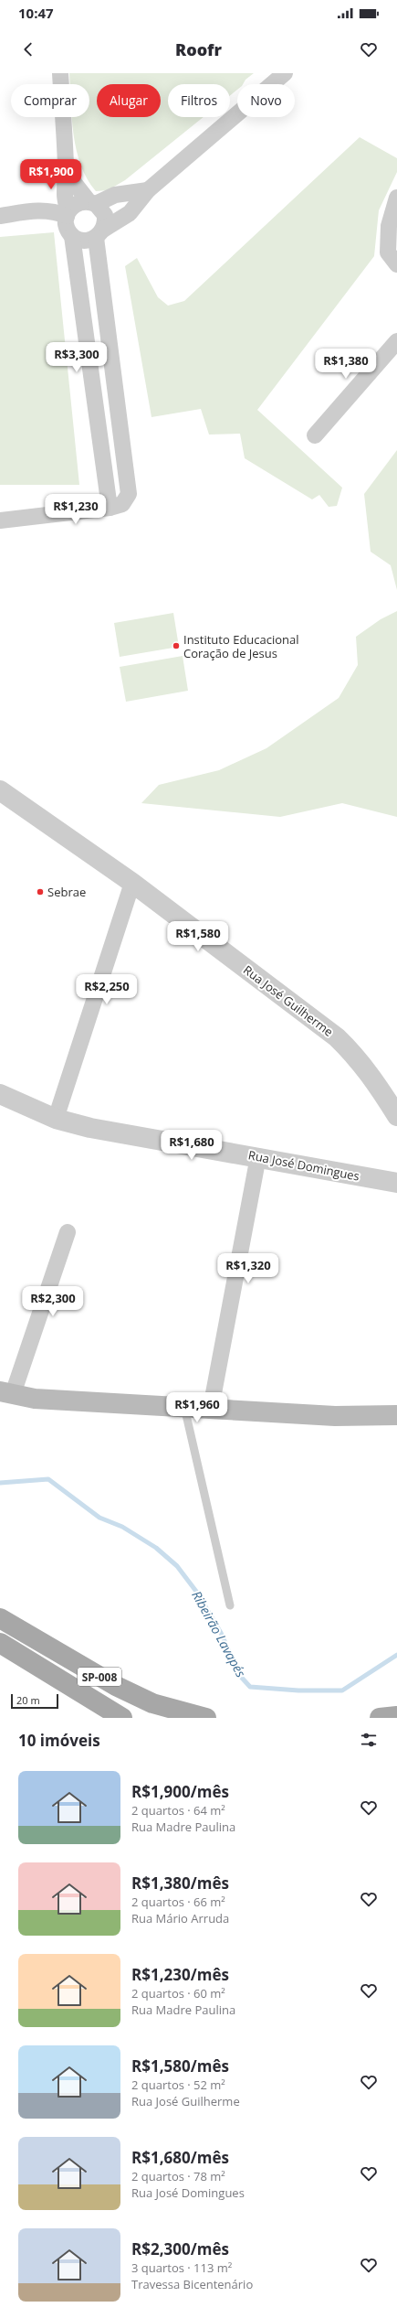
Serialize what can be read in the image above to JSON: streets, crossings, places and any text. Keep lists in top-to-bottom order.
{
  "streets": {
    "main road": ["SP-008"],
    "street": ["Rua José Guilherme", "Rua José Domingues"]
  },
  "water": ["Ribeirão Lavapés"],
  "places": ["Instituto Educacional Coração de Jesus", "Sebrae"],
  "scale_bar": "20 m",
  "page": {
    "status": "10:47",
    "header": "Roofr",
    "chip": [
      "Comprar",
      "Alugar",
      "Filtros",
      "Novo"
    ],
    "price": [
      "R$1,900",
      "R$3,300",
      "R$1,380",
      "R$1,230",
      "R$1,580",
      "R$2,250",
      "R$1,680",
      "R$1,320",
      "R$2,300",
      "R$1,960"
    ],
    "scale": "20 m",
    "heading": "10 imóveis",
    "list": [
      {
        "name": "R$1,900/mês",
        "note": "2 quartos · 64 m² · Rua Madre Paulina"
      },
      {
        "name": "R$1,380/mês",
        "note": "2 quartos · 66 m² · Rua Mário Arruda"
      },
      {
        "name": "R$1,230/mês",
        "note": "2 quartos · 60 m² · Rua Madre Paulina"
      },
      {
        "name": "R$1,580/mês",
        "note": "2 quartos · 52 m² · Rua José Guilherme"
      },
      {
        "name": "R$1,680/mês",
        "note": "2 quartos · 78 m² · Rua José Domingues"
      },
      {
        "name": "R$2,300/mês",
        "note": "3 quartos · 113 m² · Travessa Bicentenário"
      }
    ]
  }
}
